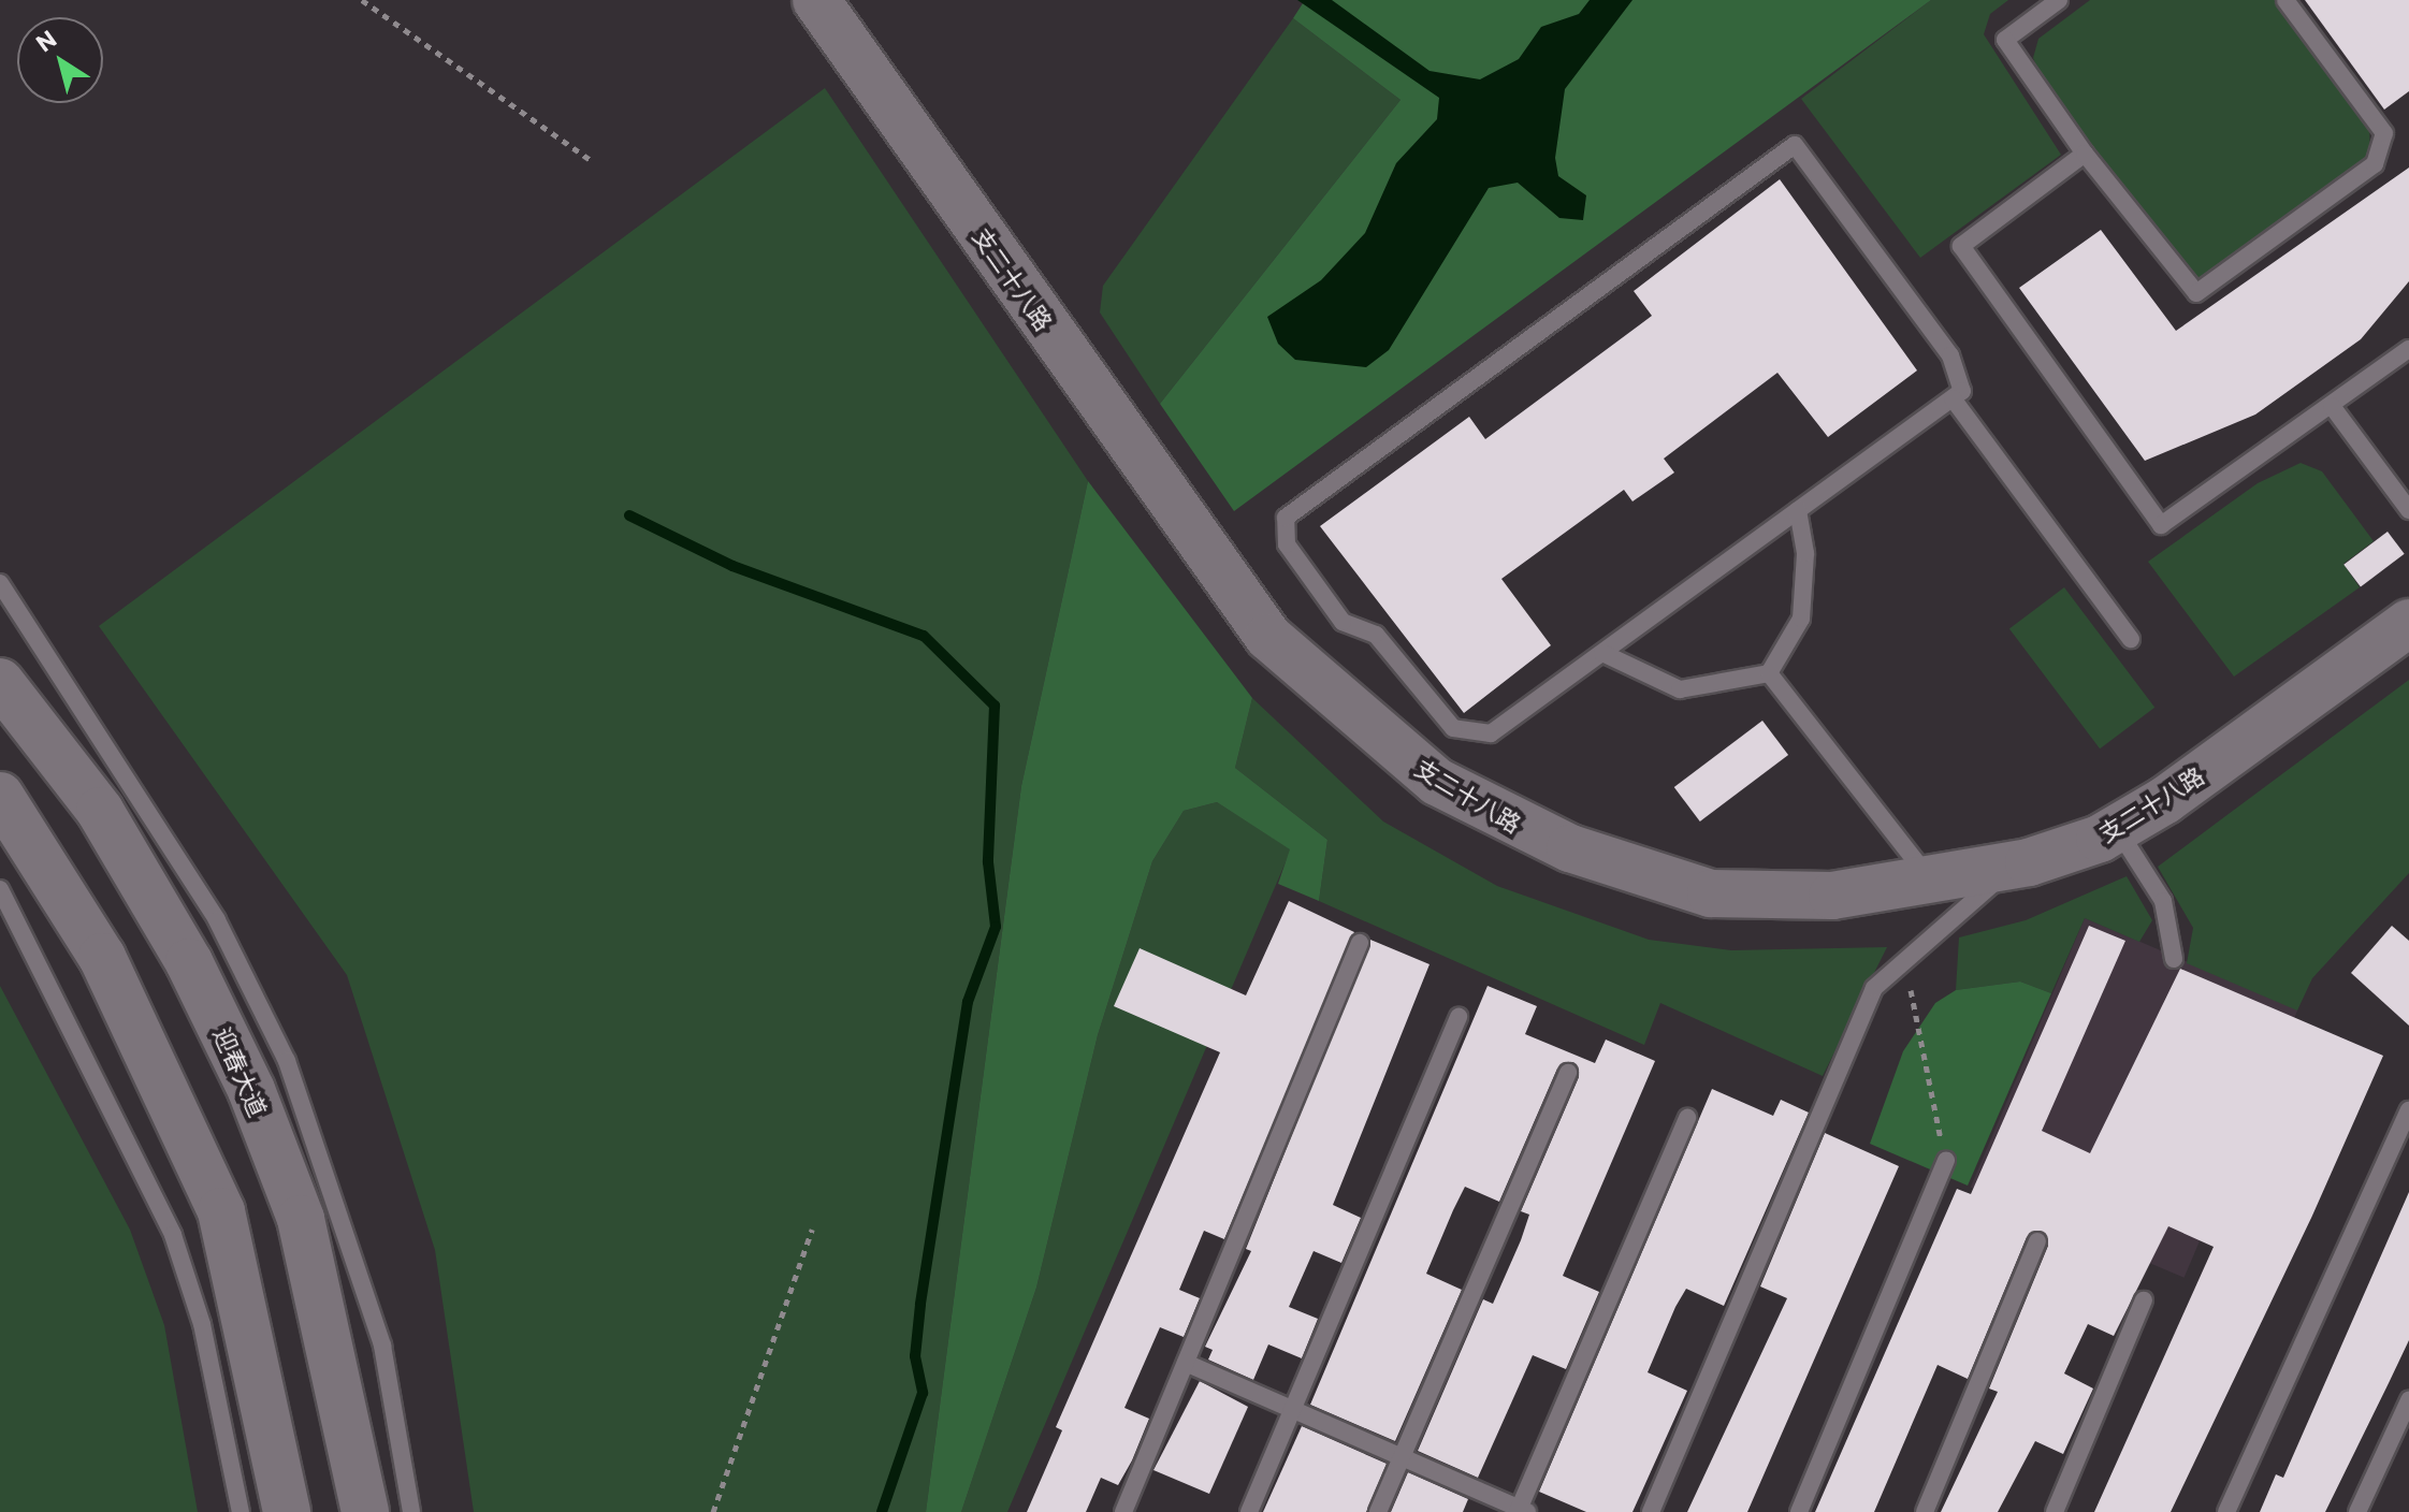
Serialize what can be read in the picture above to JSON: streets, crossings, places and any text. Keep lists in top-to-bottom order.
{
  "streets": {
    "street": ["支二十八路", "迎春大道"]
  },
  "north": "top left"
}
